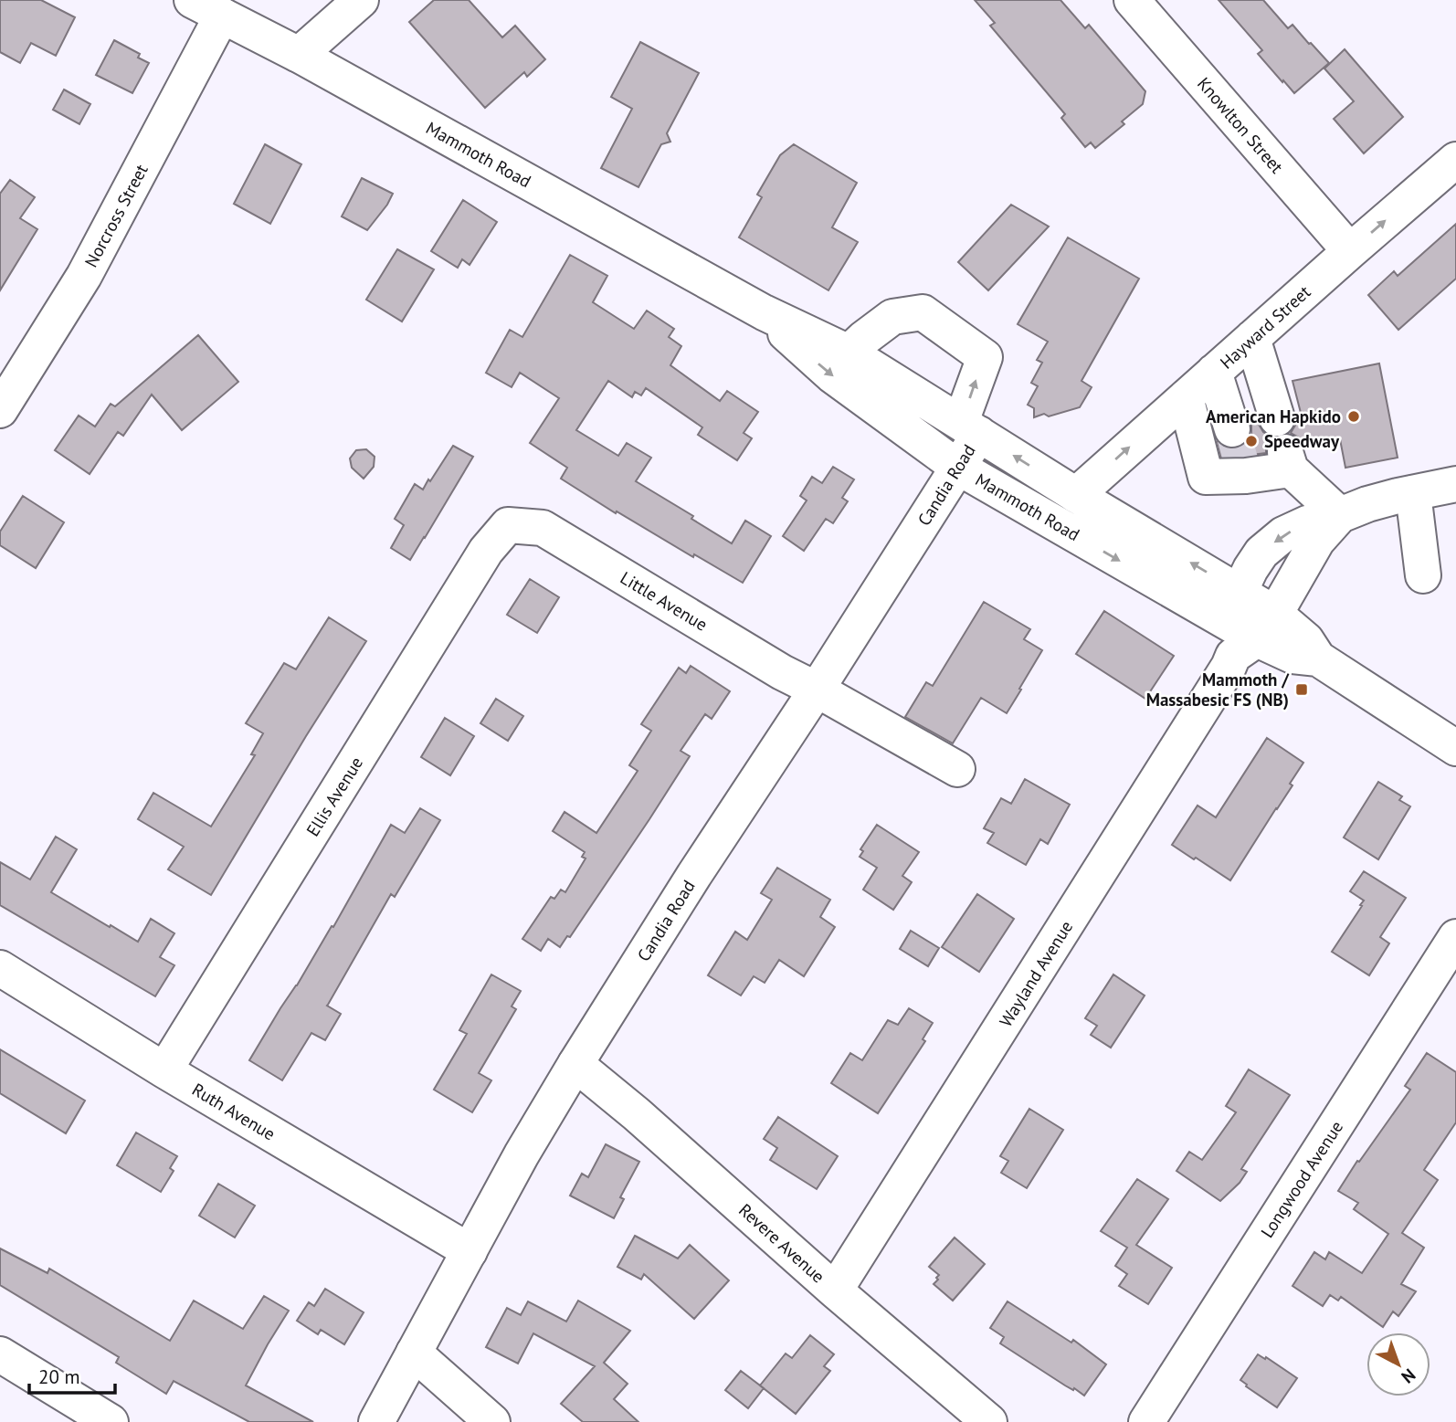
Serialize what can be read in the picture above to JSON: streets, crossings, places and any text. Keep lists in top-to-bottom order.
{
  "streets": {
    "street": [
      "Knowlton Street",
      "Mammoth Road",
      "Norcross Street",
      "Hayward Street",
      "Candia Road",
      "Little Avenue",
      "Ellis Avenue",
      "Wayland Avenue",
      "Ruth Avenue",
      "Longwood Avenue",
      "Revere Avenue"
    ]
  },
  "crossings": [
    ["Knowlton Street", "Hayward Street"],
    ["Mammoth Road", "Norcross Street"],
    ["Mammoth Road", "Hayward Street"],
    ["Mammoth Road", "Candia Road"],
    ["Mammoth Road", "Wayland Avenue"],
    ["Candia Road", "Little Avenue"],
    ["Candia Road", "Ruth Avenue"],
    ["Candia Road", "Revere Avenue"],
    ["Little Avenue", "Ellis Avenue"],
    ["Ellis Avenue", "Ruth Avenue"],
    ["Wayland Avenue", "Revere Avenue"]
  ],
  "places": {
    "other": ["American Hapkido", "Speedway"],
    "transit": ["Mammoth / Massabesic FS (NB)"]
  },
  "scale_bar": "20 m",
  "north": "bottom right"
}
